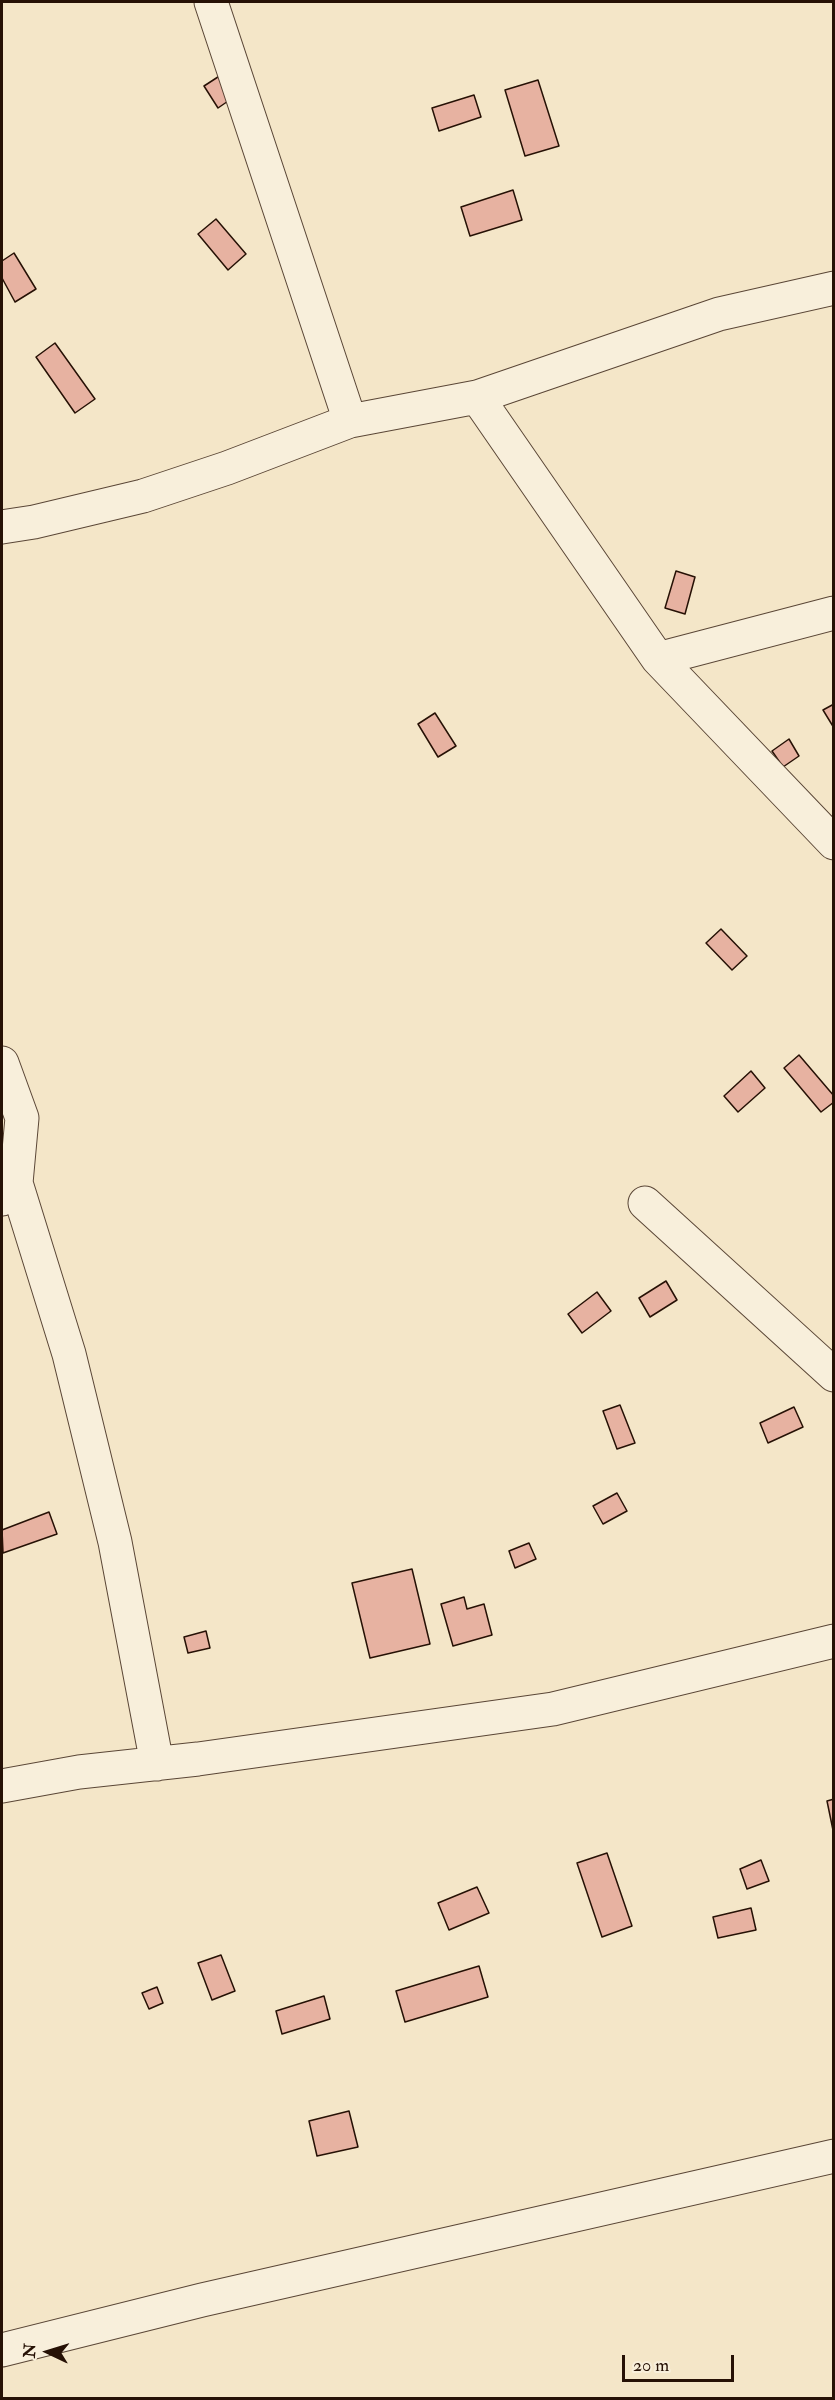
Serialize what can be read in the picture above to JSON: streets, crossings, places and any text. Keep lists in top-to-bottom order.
{
  "scale_bar": "20 m",
  "north": "left"
}
